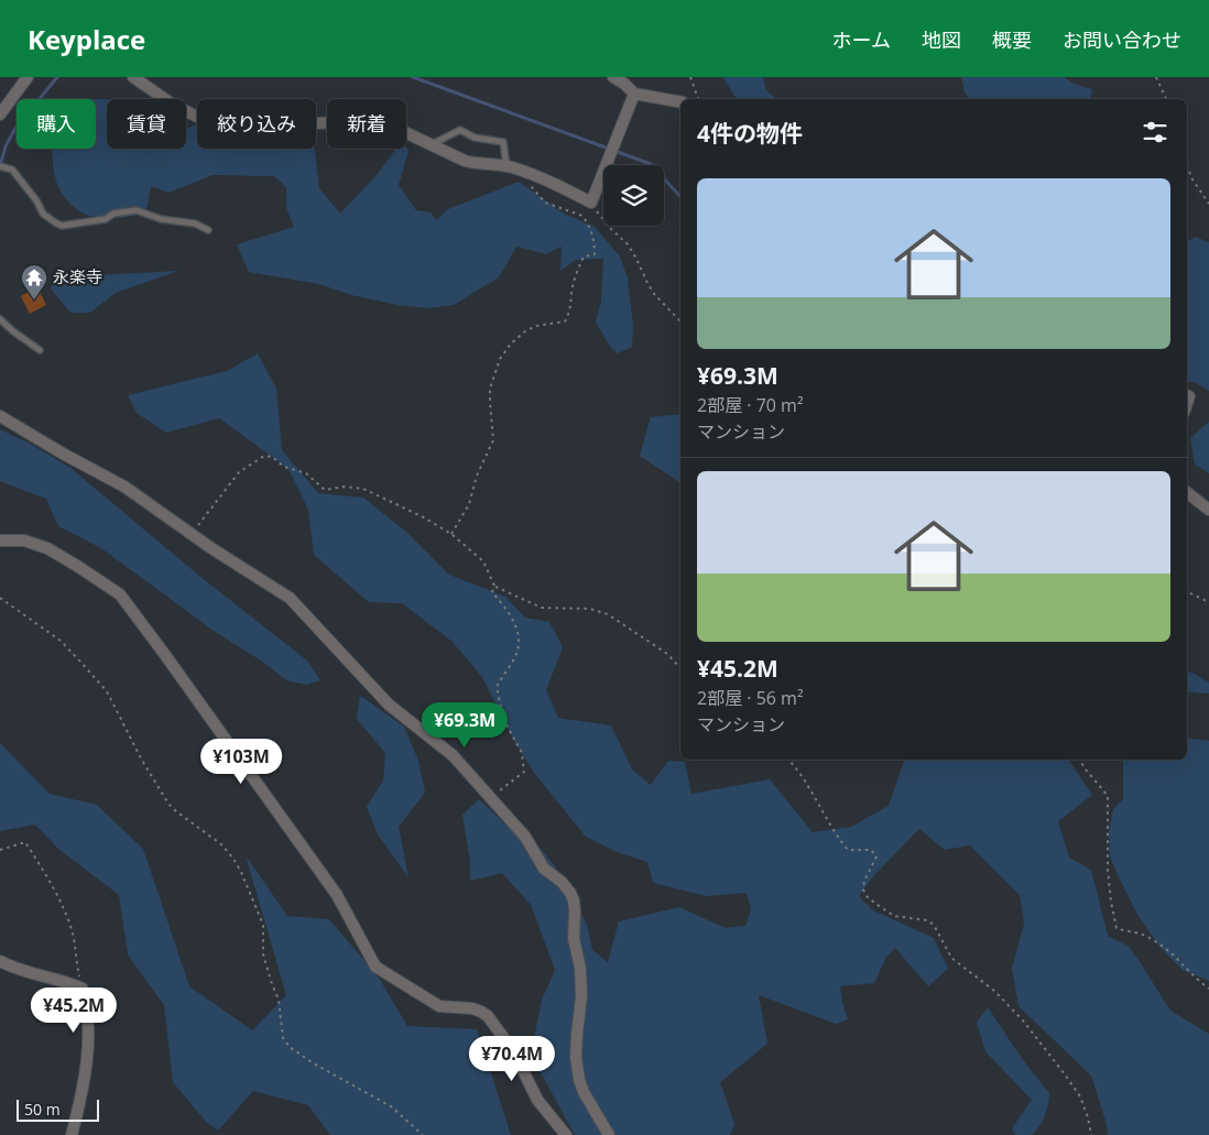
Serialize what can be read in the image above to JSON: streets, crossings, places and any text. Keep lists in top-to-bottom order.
{
  "places": {
    "temple": ["永楽寺"]
  },
  "scale_bar": "50 m",
  "page": {
    "header": "Keyplace",
    "nav": [
      "ホーム",
      "地図",
      "概要",
      "お問い合わせ"
    ],
    "chip": [
      "購入",
      "賃貸",
      "絞り込み",
      "新着"
    ],
    "heading": "4件の物件",
    "list": [
      {
        "name": "¥69.3M",
        "note": "2部屋 · 70 m² · マンション"
      },
      {
        "name": "¥45.2M",
        "note": "2部屋 · 56 m² · マンション"
      }
    ],
    "price": [
      "¥69.3M",
      "¥103M",
      "¥45.2M",
      "¥70.4M"
    ],
    "scale": "50 m"
  }
}
